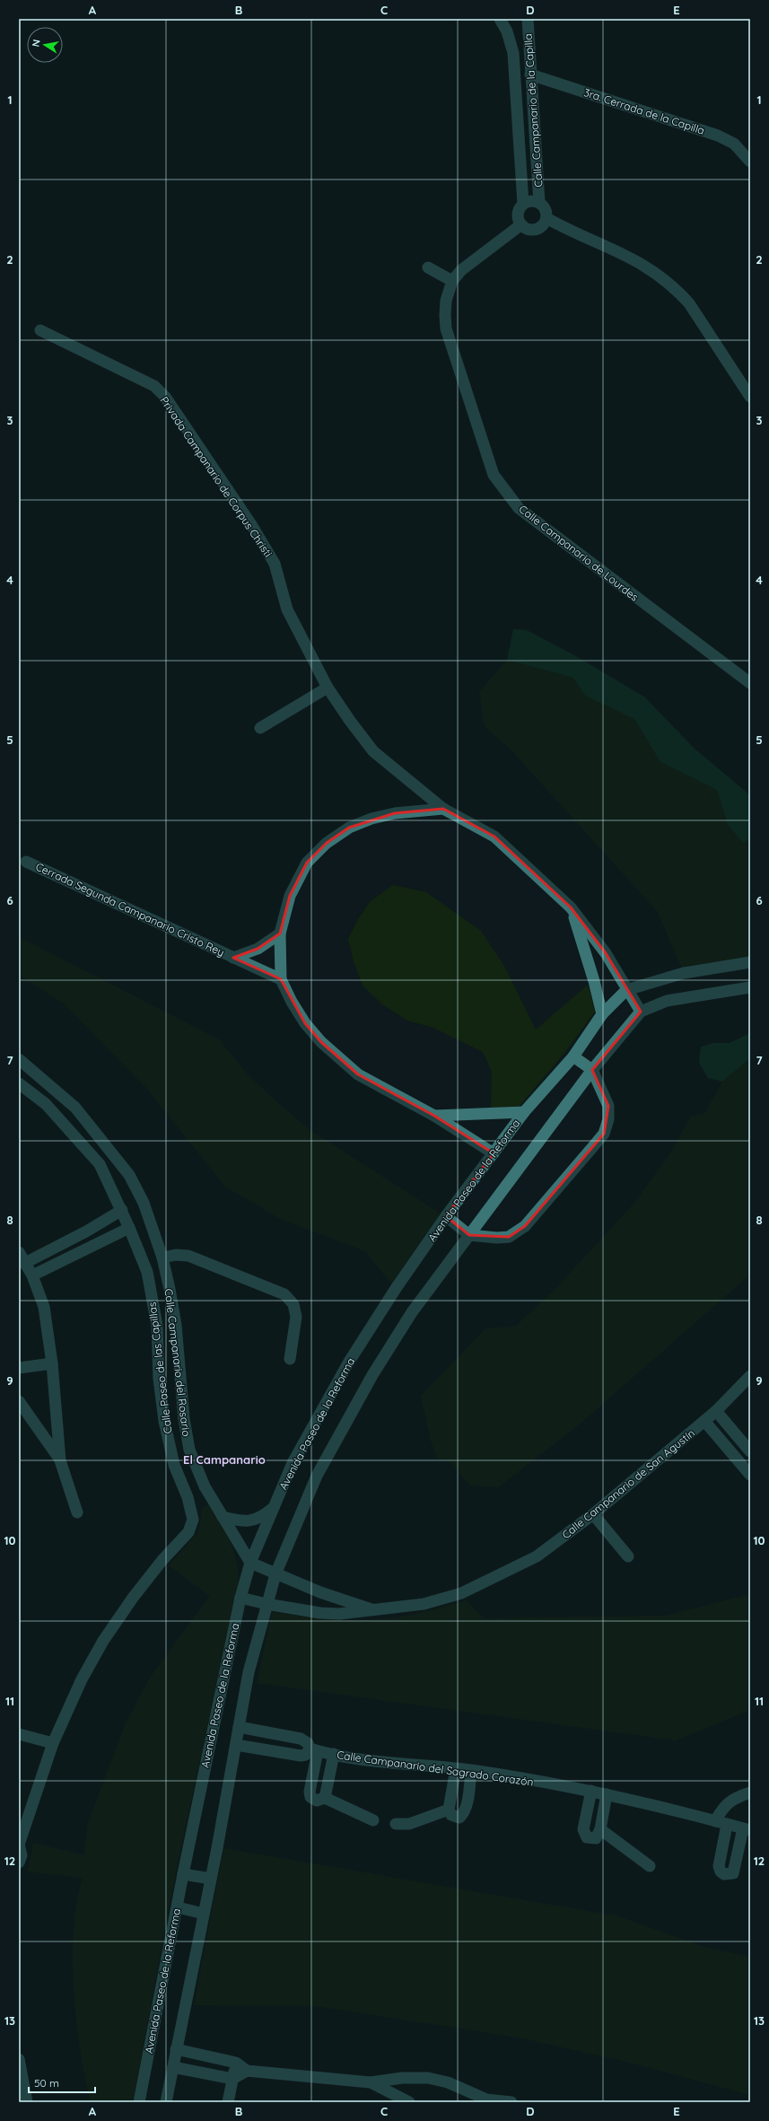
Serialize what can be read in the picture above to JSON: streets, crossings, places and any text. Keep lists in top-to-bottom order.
{
  "streets": {
    "street": [
      "Calle Campanario de la Capilla",
      "3ra. Cerrada de la Capilla",
      "Privada Campanario de Corpus Christi",
      "Calle Campanario de Lourdes",
      "Cerrada Segunda Campanario Cristo Rey",
      "Avenida Paseo de la Reforma",
      "Calle Campanario del Rosario",
      "Calle Paseo de las Capillas",
      "Calle Campanario de San Agustín",
      "Calle Campanario del Sagrado Corazón"
    ]
  },
  "crossings": [
    ["Calle Campanario de la Capilla", "3ra. Cerrada de la Capilla"],
    ["Calle Campanario de la Capilla", "Calle Campanario de Lourdes"],
    ["Privada Campanario de Corpus Christi", "Avenida Paseo de la Reforma"],
    ["Avenida Paseo de la Reforma", "Calle Campanario del Rosario"],
    ["Avenida Paseo de la Reforma", "Calle Campanario de San Agustín"],
    ["Calle Campanario del Rosario", "Calle Campanario de San Agustín"]
  ],
  "districts": ["El Campanario"],
  "scale_bar": "50 m",
  "north": "left",
  "grid": {
    "columns": [
      "A",
      "B",
      "C",
      "D",
      "E"
    ],
    "rows": [
      "1",
      "2",
      "3",
      "4",
      "5",
      "6",
      "7",
      "8",
      "9",
      "10",
      "11",
      "12",
      "13"
    ]
  }
}
